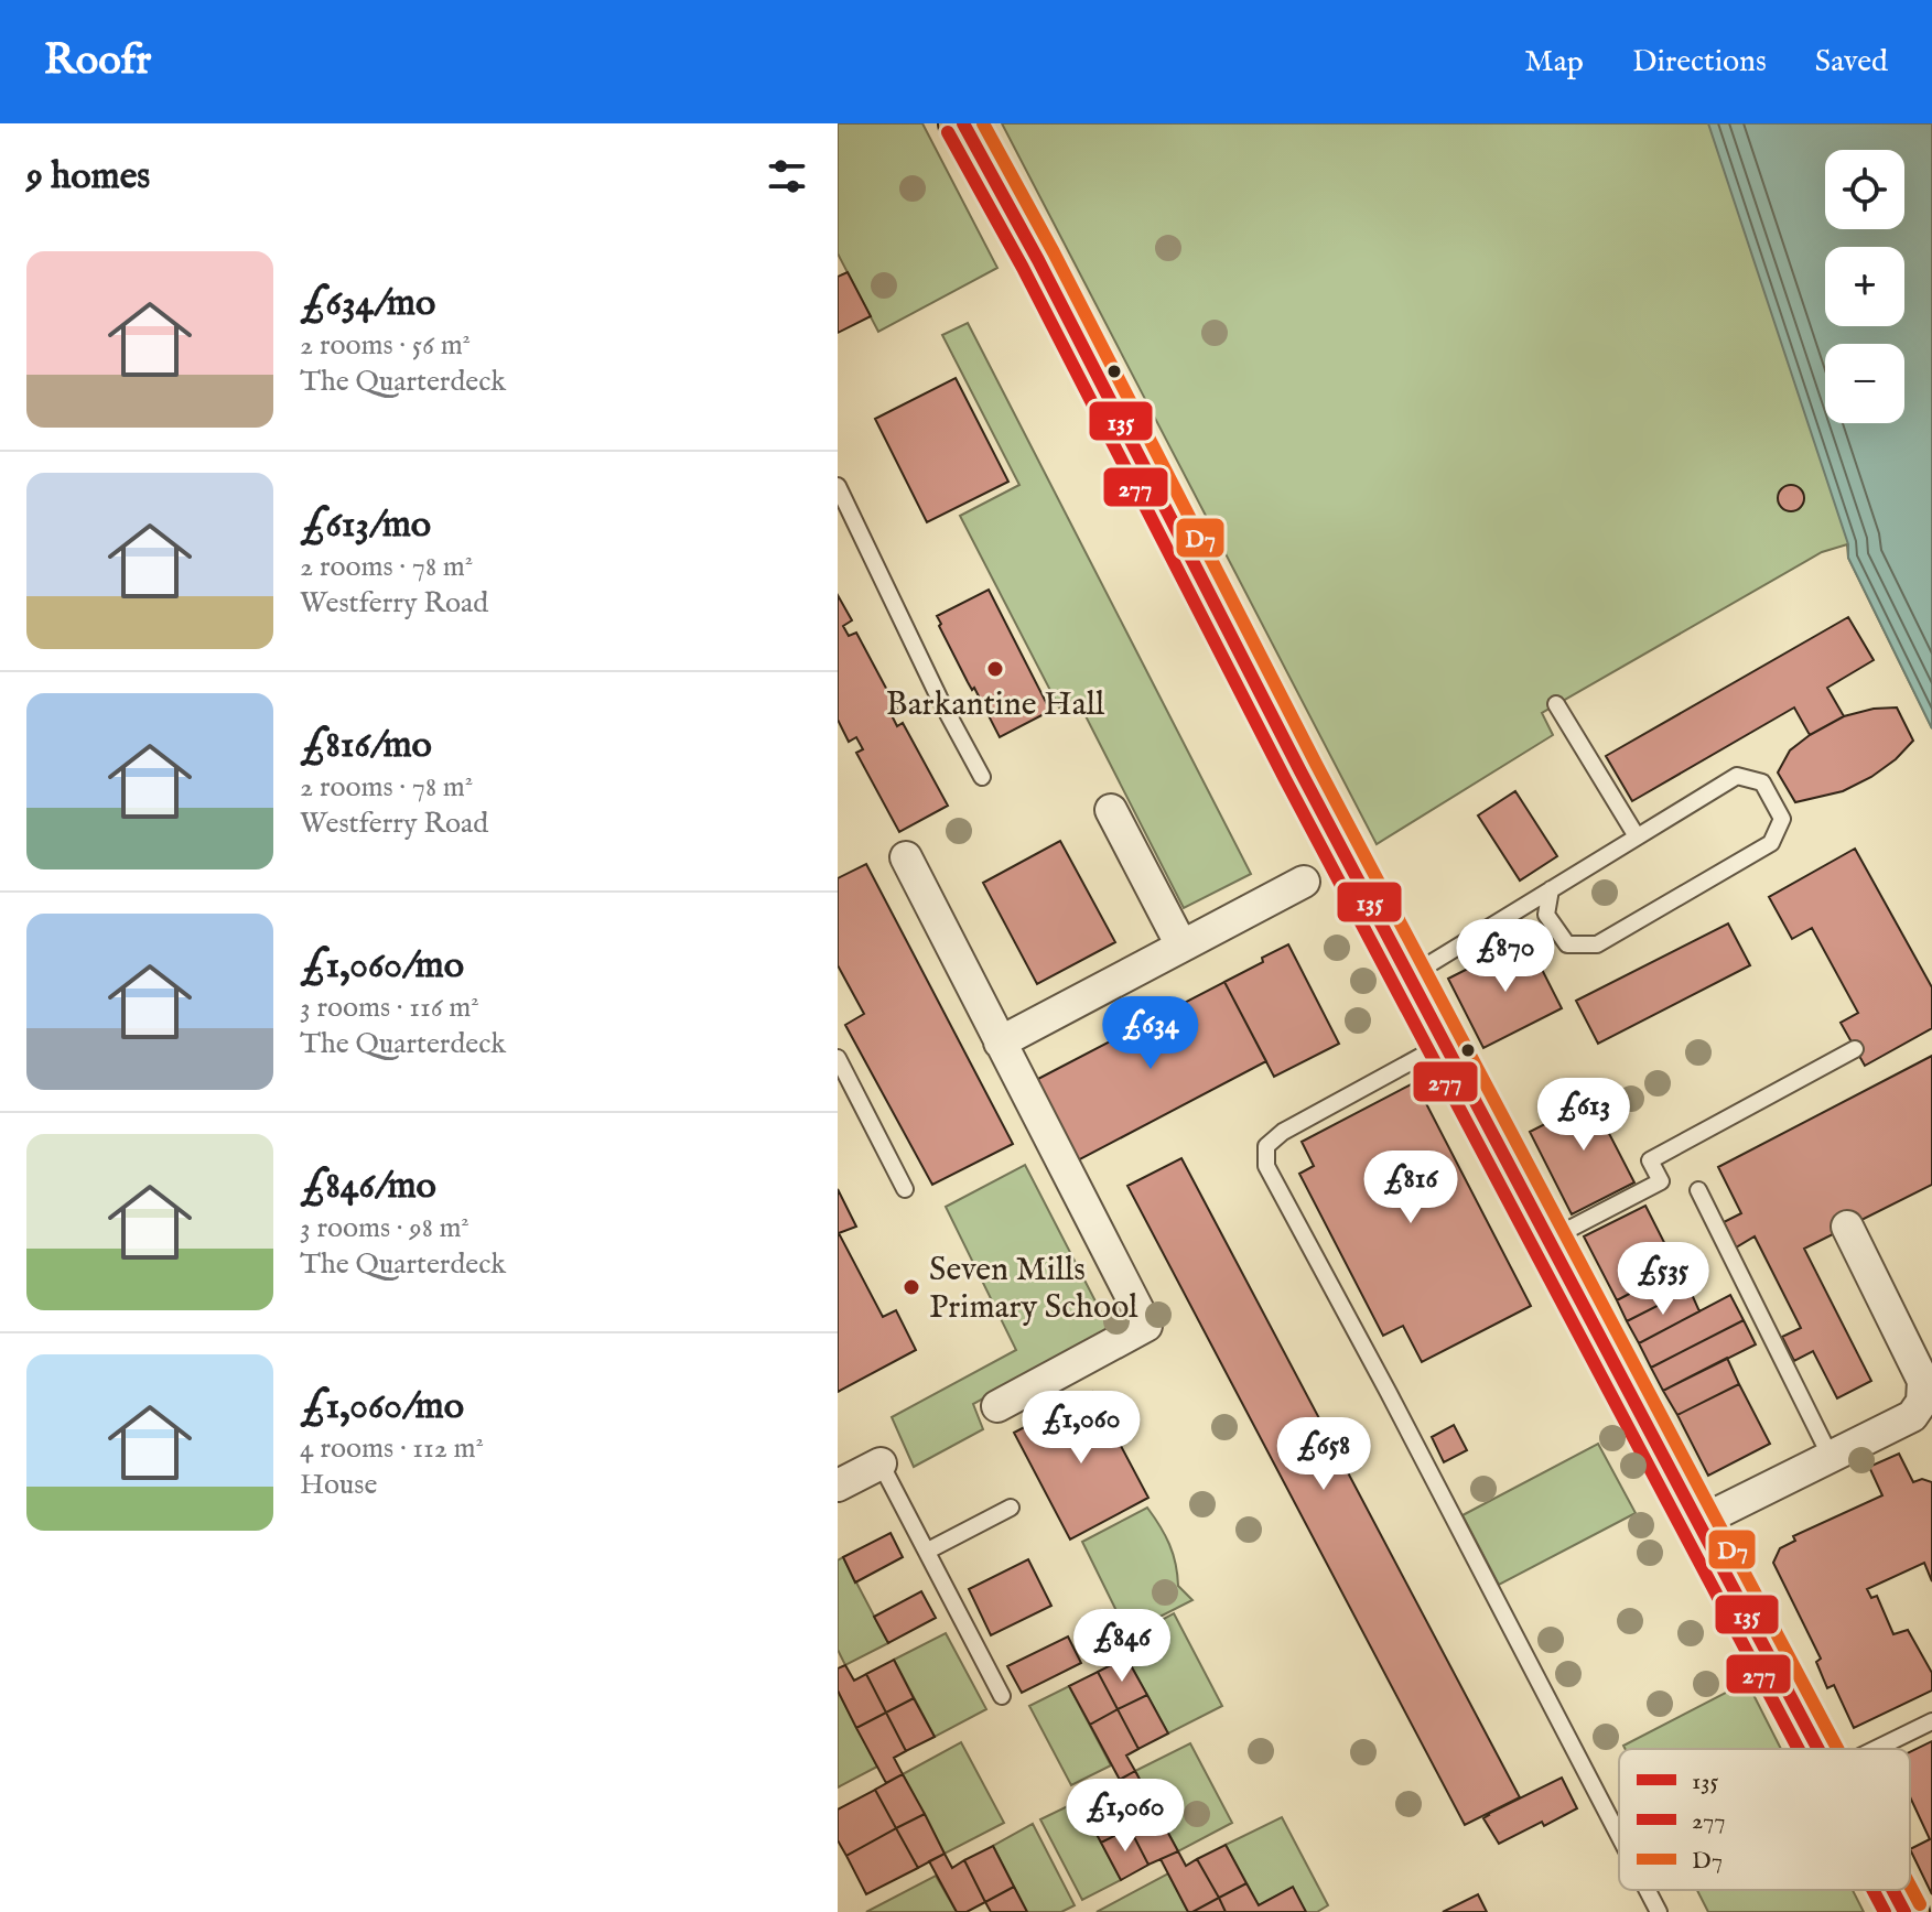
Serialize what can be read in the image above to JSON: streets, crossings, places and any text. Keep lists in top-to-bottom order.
{
  "places": ["Barkantine Hall", "Seven Mills Primary School"],
  "lines": ["transit line 135", "transit line D7", "transit line 277"],
  "legend": ["135", "277", "D7"],
  "page": {
    "header": "Roofr",
    "nav": ["Map", "Directions", "Saved"],
    "heading": "9 homes",
    "map_buttons": ["+", "−"],
    "list": [
      {
        "name": "£634/mo",
        "note": "2 rooms · 56 m² · The Quarterdeck"
      },
      {
        "name": "£613/mo",
        "note": "2 rooms · 78 m² · Westferry Road"
      },
      {
        "name": "£816/mo",
        "note": "2 rooms · 78 m² · Westferry Road"
      },
      {
        "name": "£1,060/mo",
        "note": "3 rooms · 116 m² · The Quarterdeck"
      },
      {
        "name": "£846/mo",
        "note": "3 rooms · 98 m² · The Quarterdeck"
      },
      {
        "name": "£1,060/mo",
        "note": "4 rooms · 112 m² · House"
      }
    ],
    "price": [
      "£870",
      "£634",
      "£613",
      "£816",
      "£535",
      "£1,060",
      "£658",
      "£846",
      "£1,060"
    ]
  }
}
